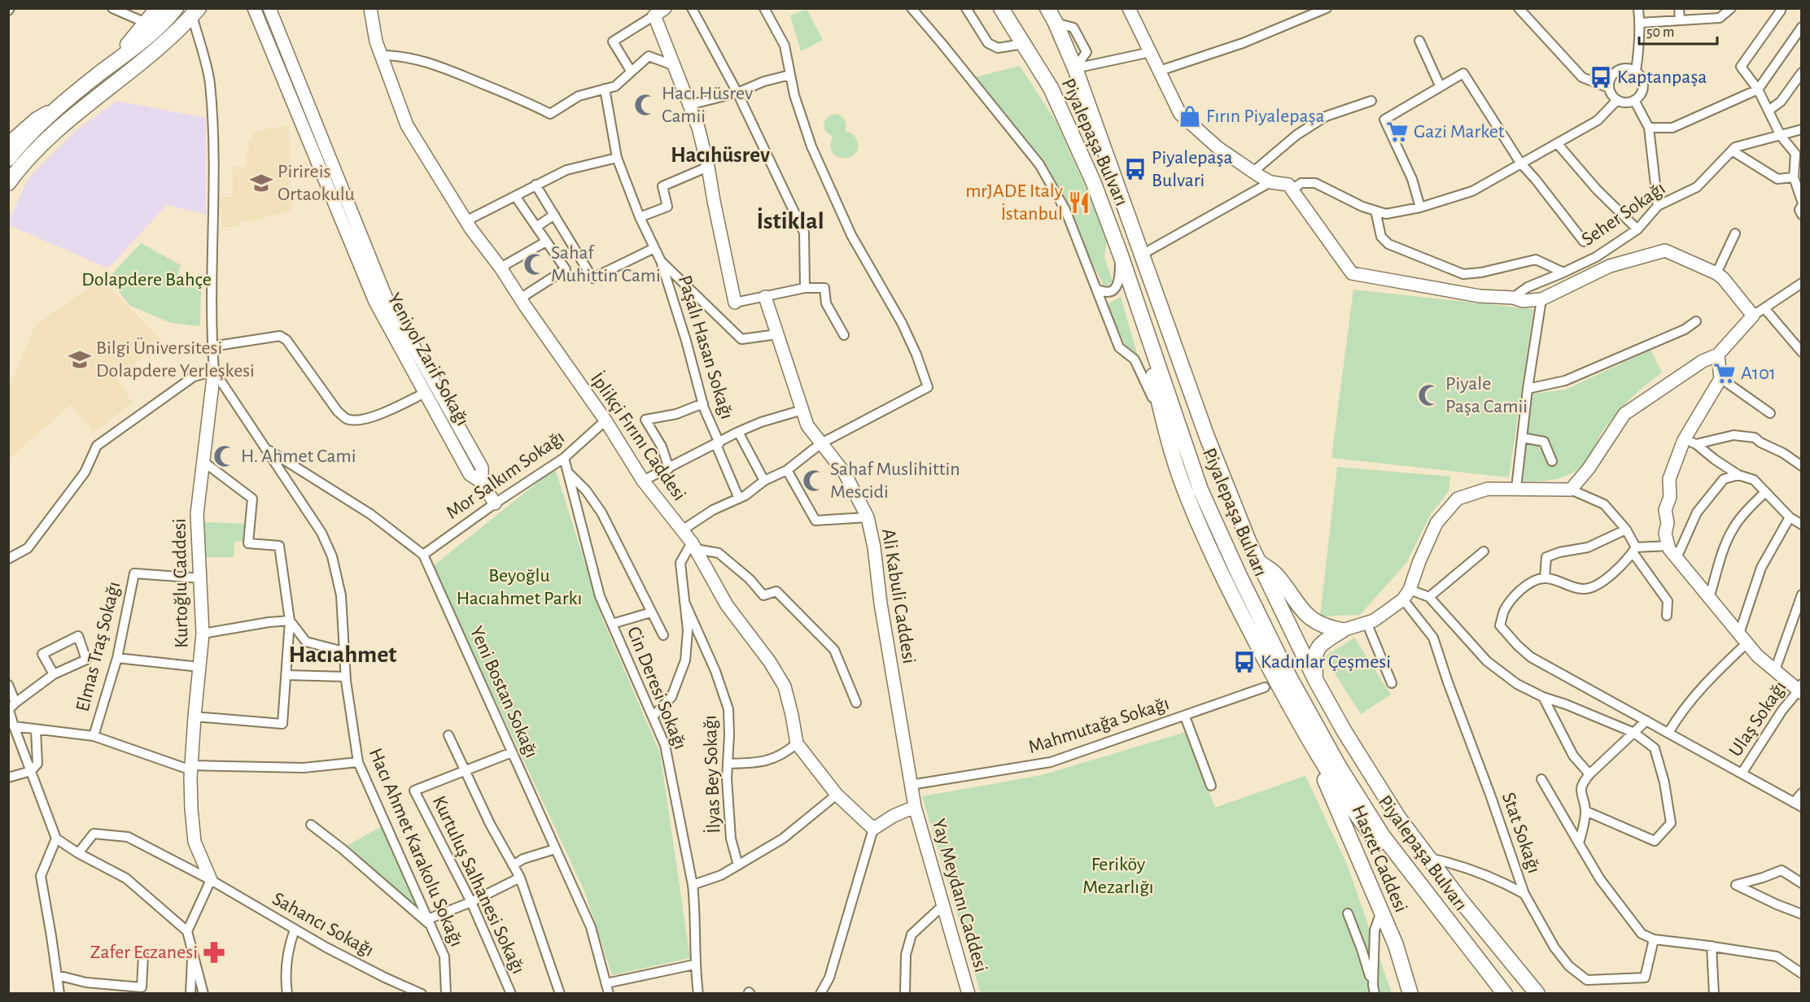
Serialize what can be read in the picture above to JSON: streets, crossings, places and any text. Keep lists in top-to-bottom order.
{
  "streets": {
    "main road": ["Piyalepaşa Bulvarı", "Hasret Caddesi"],
    "street": [
      "Seher Sokağı",
      "Paşalı Hasan Sokağı",
      "Yeniyol Zarif Sokağı",
      "İplikçi Fırını Caddesi",
      "Mor Salkım Sokağı",
      "Kurtoğlu Caddesi",
      "Ali Kabuli Caddesi",
      "Elmas Traş Sokağı",
      "Cin Deresi Sokağı",
      "Yeni Bostan Sokağı",
      "Ulaş Sokağı",
      "Mahmutağa Sokağı",
      "İlyas Bey Sokağı",
      "Stat Sokağı",
      "Hacı Ahmet Karakolu Sokağı",
      "Kurtuluş Salhanesi Sokağı",
      "Yay Meydanı Caddesi",
      "Sahancı Sokağı"
    ]
  },
  "crossings": [
    ["Yeniyol Zarif Sokağı", "Mor Salkım Sokağı"],
    ["İplikçi Fırını Caddesi", "Mor Salkım Sokağı"],
    ["Mor Salkım Sokağı", "Cin Deresi Sokağı"],
    ["Mor Salkım Sokağı", "Yeni Bostan Sokağı"],
    ["Kurtoğlu Caddesi", "Elmas Traş Sokağı"],
    ["Kurtoğlu Caddesi", "Hacı Ahmet Karakolu Sokağı"],
    ["Kurtoğlu Caddesi", "Sahancı Sokağı"],
    ["Ali Kabuli Caddesi", "Mahmutağa Sokağı"],
    ["Ali Kabuli Caddesi", "Yay Meydanı Caddesi"],
    ["Yeni Bostan Sokağı", "Hacı Ahmet Karakolu Sokağı"]
  ],
  "districts": ["Hacıhüsrev", "İstiklal", "Hacıahmet"],
  "parks": ["Dolapdere Bahçe", "Beyoğlu Hacıahmet Parkı", "Feriköy Mezarlığı"],
  "places": {
    "bus stop": ["Kaptanpaşa", "Piyalepaşa Bulvari", "Kadınlar Çeşmesi"],
    "mosque": [
      "Hacı Hüsrev Camii",
      "Sahaf Muhittin Cami",
      "Piyale Paşa Camii",
      "H. Ahmet Cami",
      "Sahaf Muslihittin Mescidi"
    ],
    "shop": ["Fırın Piyalepaşa"],
    "supermarket": ["Gazi Market", "A101"],
    "school or university": ["Pirireis Ortaokulu", "Bilgi Üniversitesi Dolapdere Yerleşkesi"],
    "restaurant": ["mrJADE Italy İstanbul"],
    "pharmacy": ["Zafer Eczanesi"]
  },
  "scale_bar": "50 m"
}
